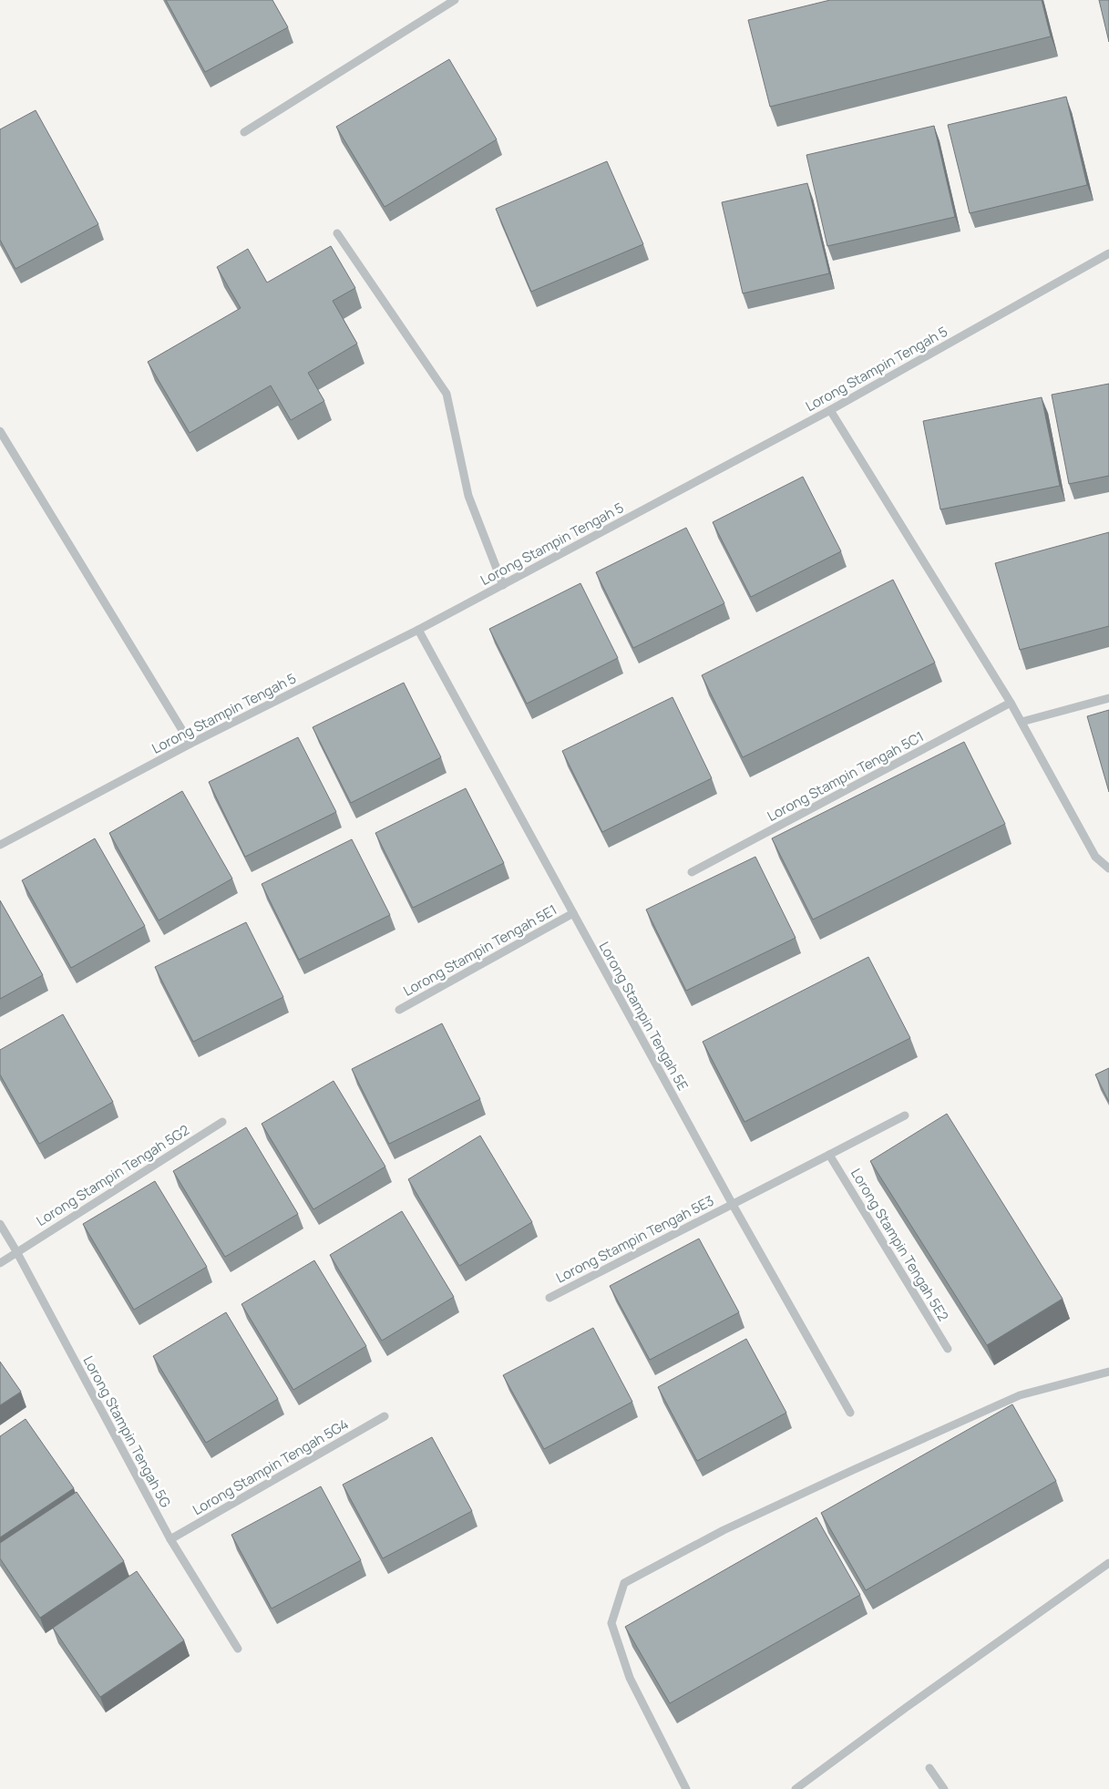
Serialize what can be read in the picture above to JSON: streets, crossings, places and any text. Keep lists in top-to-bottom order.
{
  "streets": {
    "street": [
      "Lorong Stampin Tengah 5",
      "Lorong Stampin Tengah 5C1",
      "Lorong Stampin Tengah 5E1",
      "Lorong Stampin Tengah 5E",
      "Lorong Stampin Tengah 5G2",
      "Lorong Stampin Tengah 5E3",
      "Lorong Stampin Tengah 5E2",
      "Lorong Stampin Tengah 5G",
      "Lorong Stampin Tengah 5G4"
    ]
  },
  "crossings": [
    ["Lorong Stampin Tengah 5", "Lorong Stampin Tengah 5E"],
    ["Lorong Stampin Tengah 5E1", "Lorong Stampin Tengah 5E"],
    ["Lorong Stampin Tengah 5E", "Lorong Stampin Tengah 5E3"],
    ["Lorong Stampin Tengah 5G2", "Lorong Stampin Tengah 5G"],
    ["Lorong Stampin Tengah 5G", "Lorong Stampin Tengah 5G4"]
  ]
}
